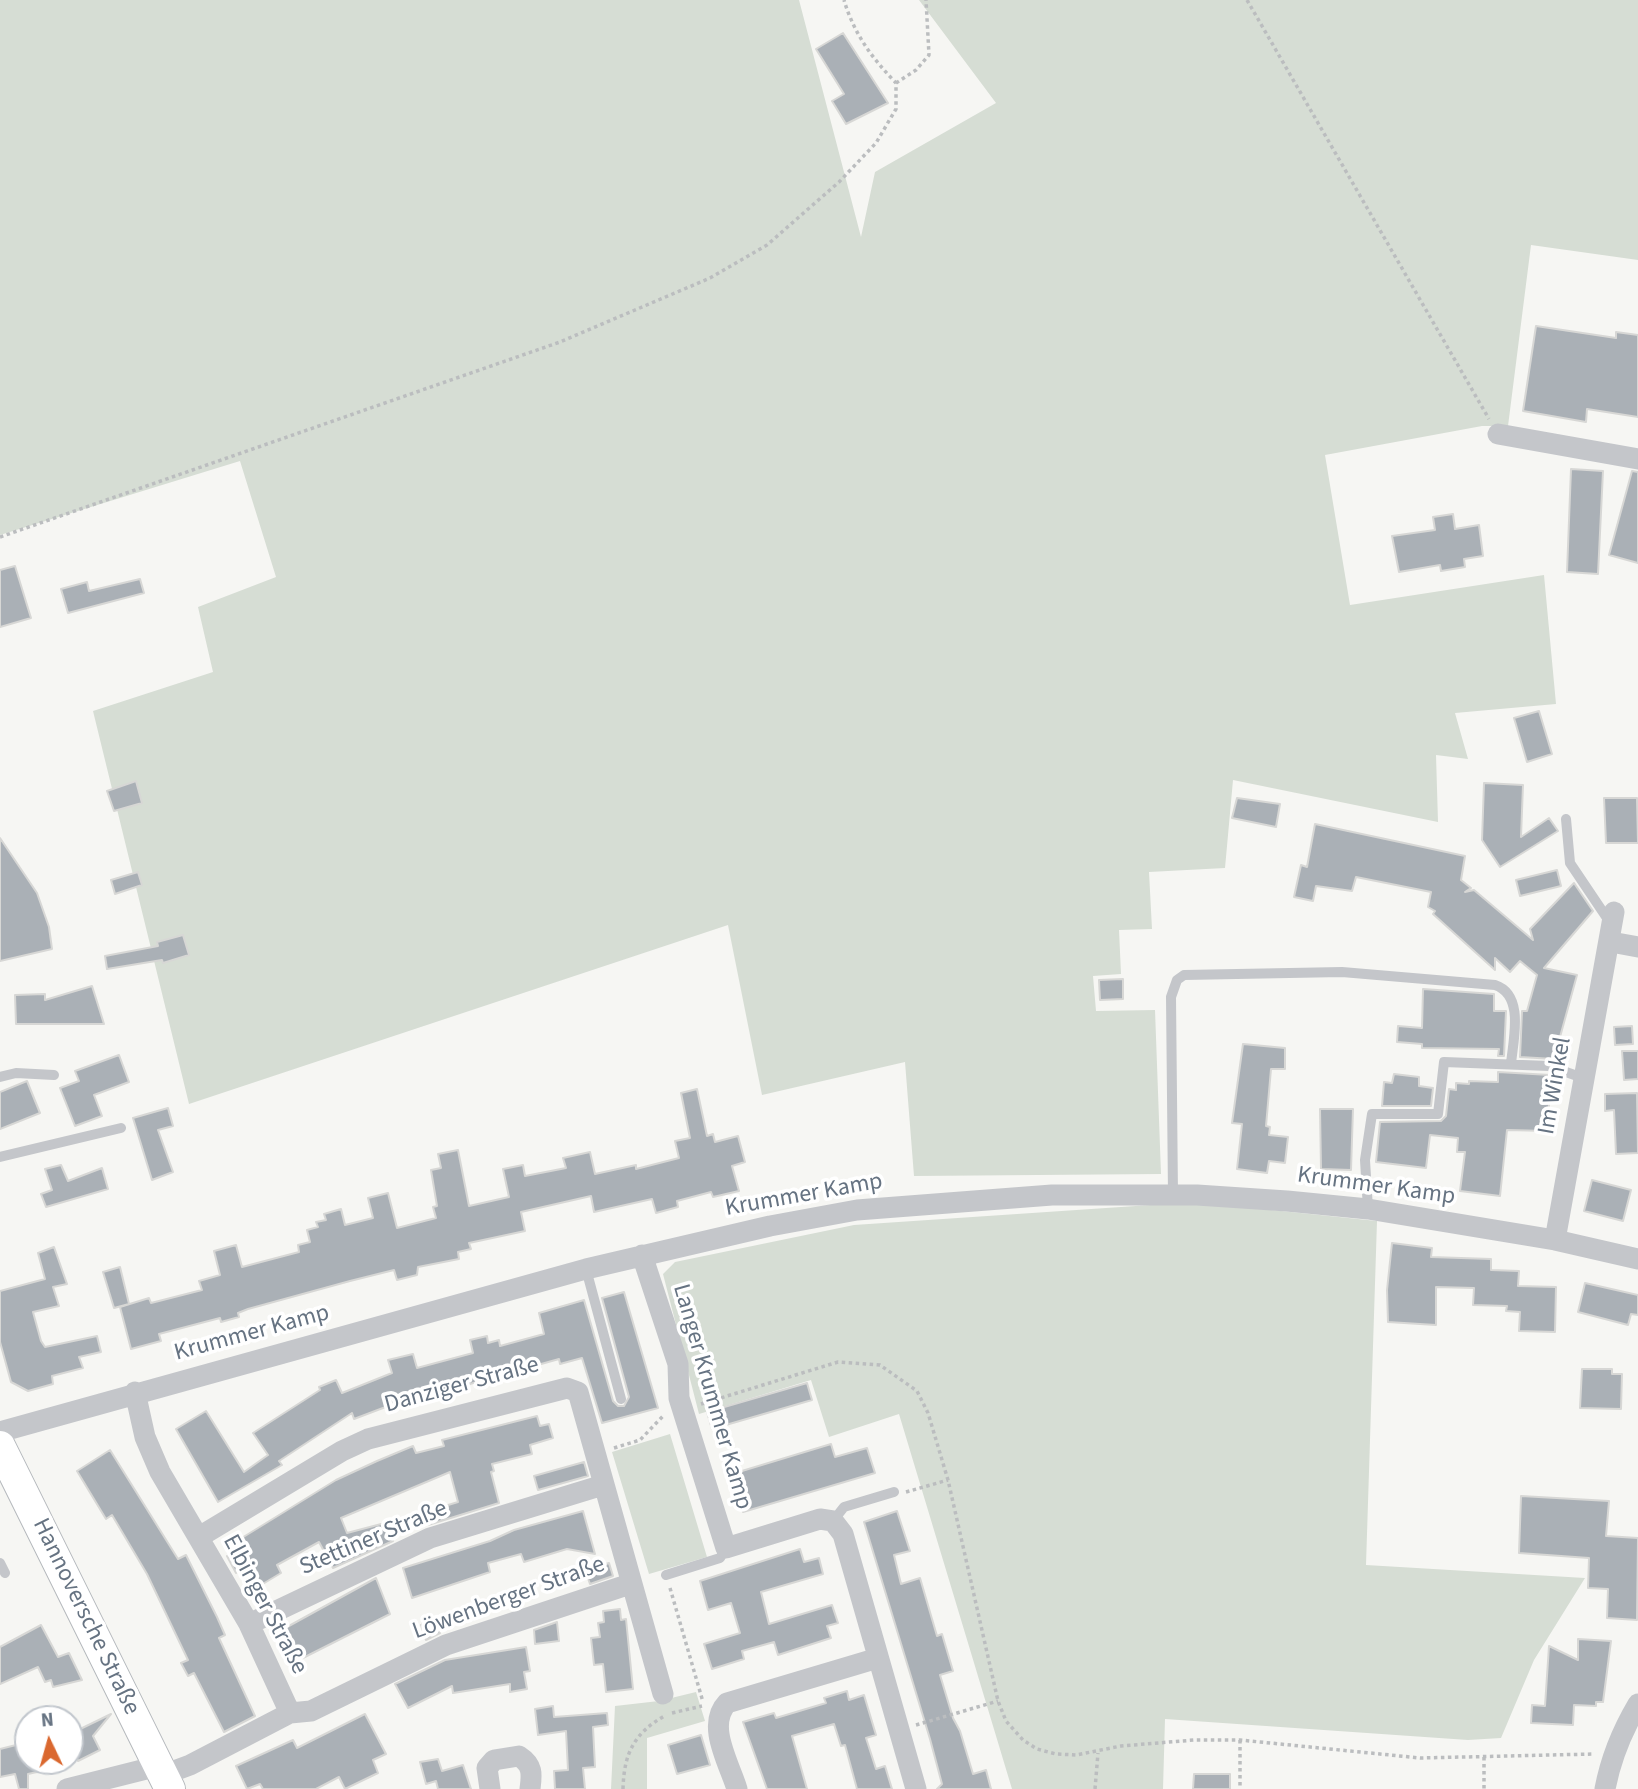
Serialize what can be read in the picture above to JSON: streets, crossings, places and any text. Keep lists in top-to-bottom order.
{
  "streets": {
    "street": [
      "Im Winkel",
      "Krummer Kamp",
      "Danziger Straße",
      "Langer Krummer Kamp",
      "Stettiner Straße",
      "Löwenberger Straße",
      "Elbinger Straße",
      "Hannoversche Straße"
    ]
  },
  "crossings": [
    ["Im Winkel", "Krummer Kamp"],
    ["Krummer Kamp", "Langer Krummer Kamp"],
    ["Krummer Kamp", "Elbinger Straße"],
    ["Danziger Straße", "Stettiner Straße"],
    ["Danziger Straße", "Löwenberger Straße"],
    ["Danziger Straße", "Elbinger Straße"],
    ["Stettiner Straße", "Elbinger Straße"],
    ["Löwenberger Straße", "Elbinger Straße"],
    ["Elbinger Straße", "Hannoversche Straße"]
  ],
  "north": "top"
}
